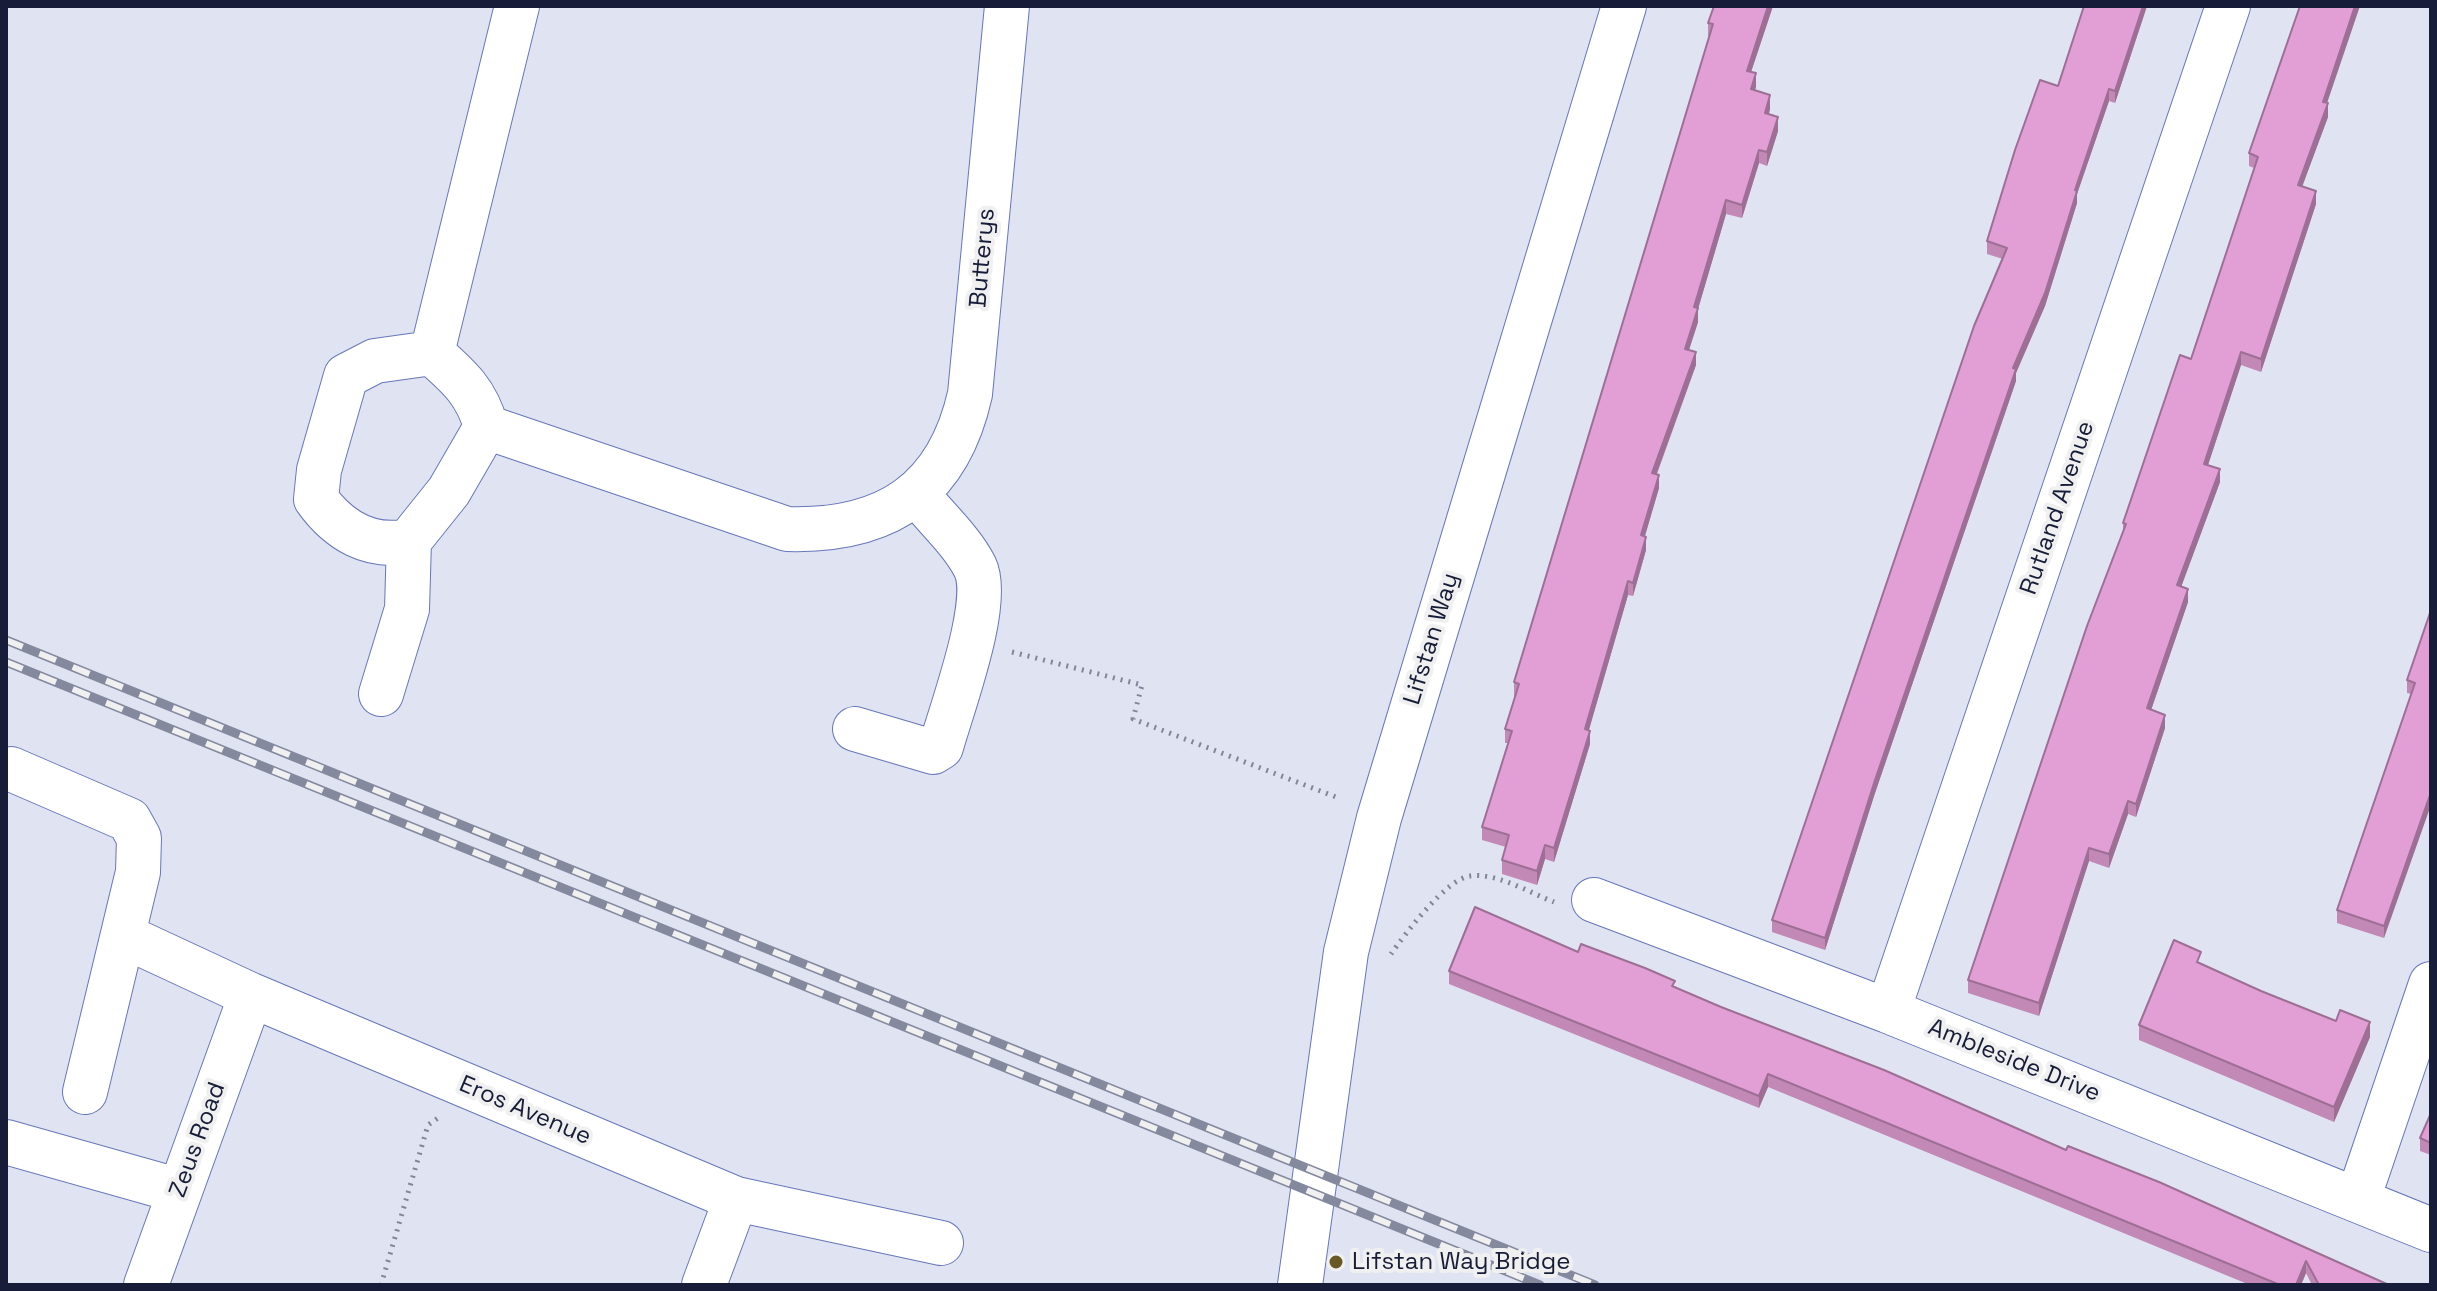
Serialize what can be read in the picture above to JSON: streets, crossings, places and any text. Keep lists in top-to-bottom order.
{
  "streets": {
    "street": [
      "Butterys",
      "Rutland Avenue",
      "Lifstan Way",
      "Ambleside Drive",
      "Eros Avenue",
      "Zeus Road"
    ]
  },
  "crossings": [
    ["Rutland Avenue", "Ambleside Drive"],
    ["Eros Avenue", "Zeus Road"]
  ],
  "places": ["Lifstan Way Bridge"]
}
